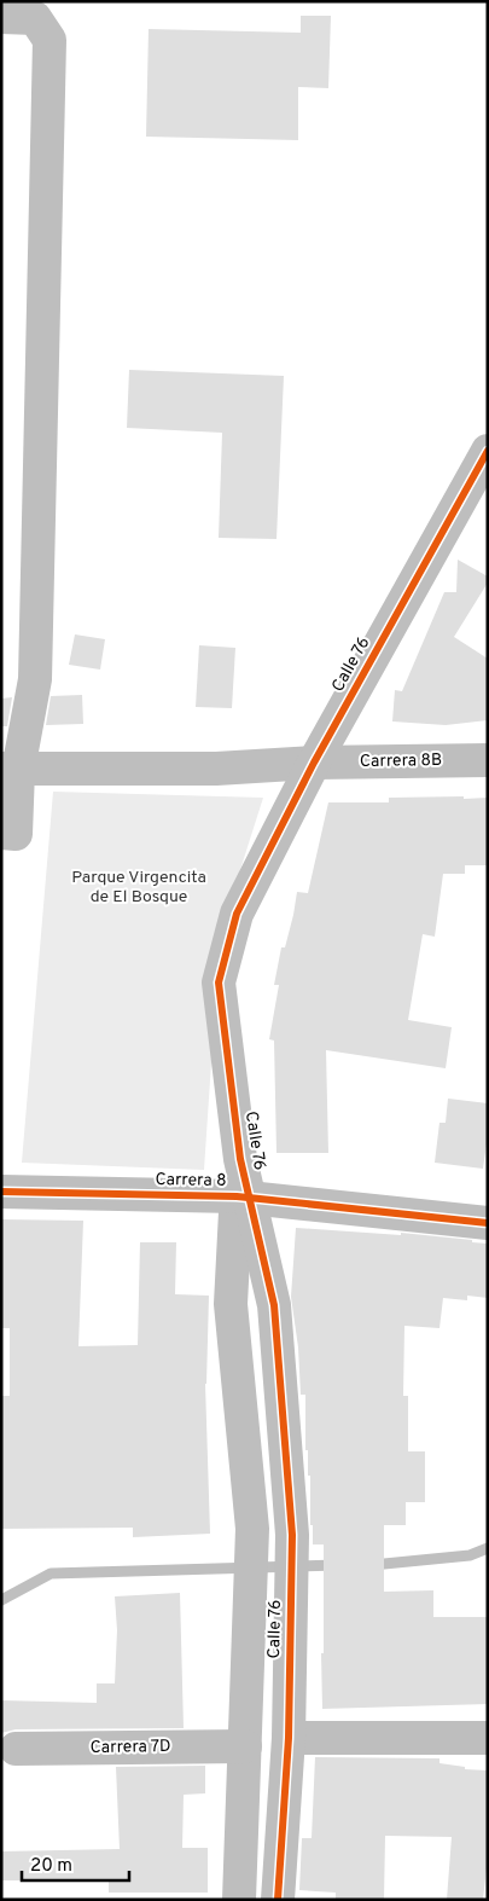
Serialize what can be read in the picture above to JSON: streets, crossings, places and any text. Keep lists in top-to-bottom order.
{
  "streets": {
    "street": [
      "Calle 76",
      "Carrera 8B",
      "Carrera 8",
      "Carrera 7D"
    ]
  },
  "crossings": [
    ["Calle 76", "Carrera 8B"],
    ["Calle 76", "Carrera 8"],
    ["Calle 76", "Carrera 7D"]
  ],
  "parks": ["Parque Virgencita de El Bosque"],
  "scale_bar": "20 m"
}
